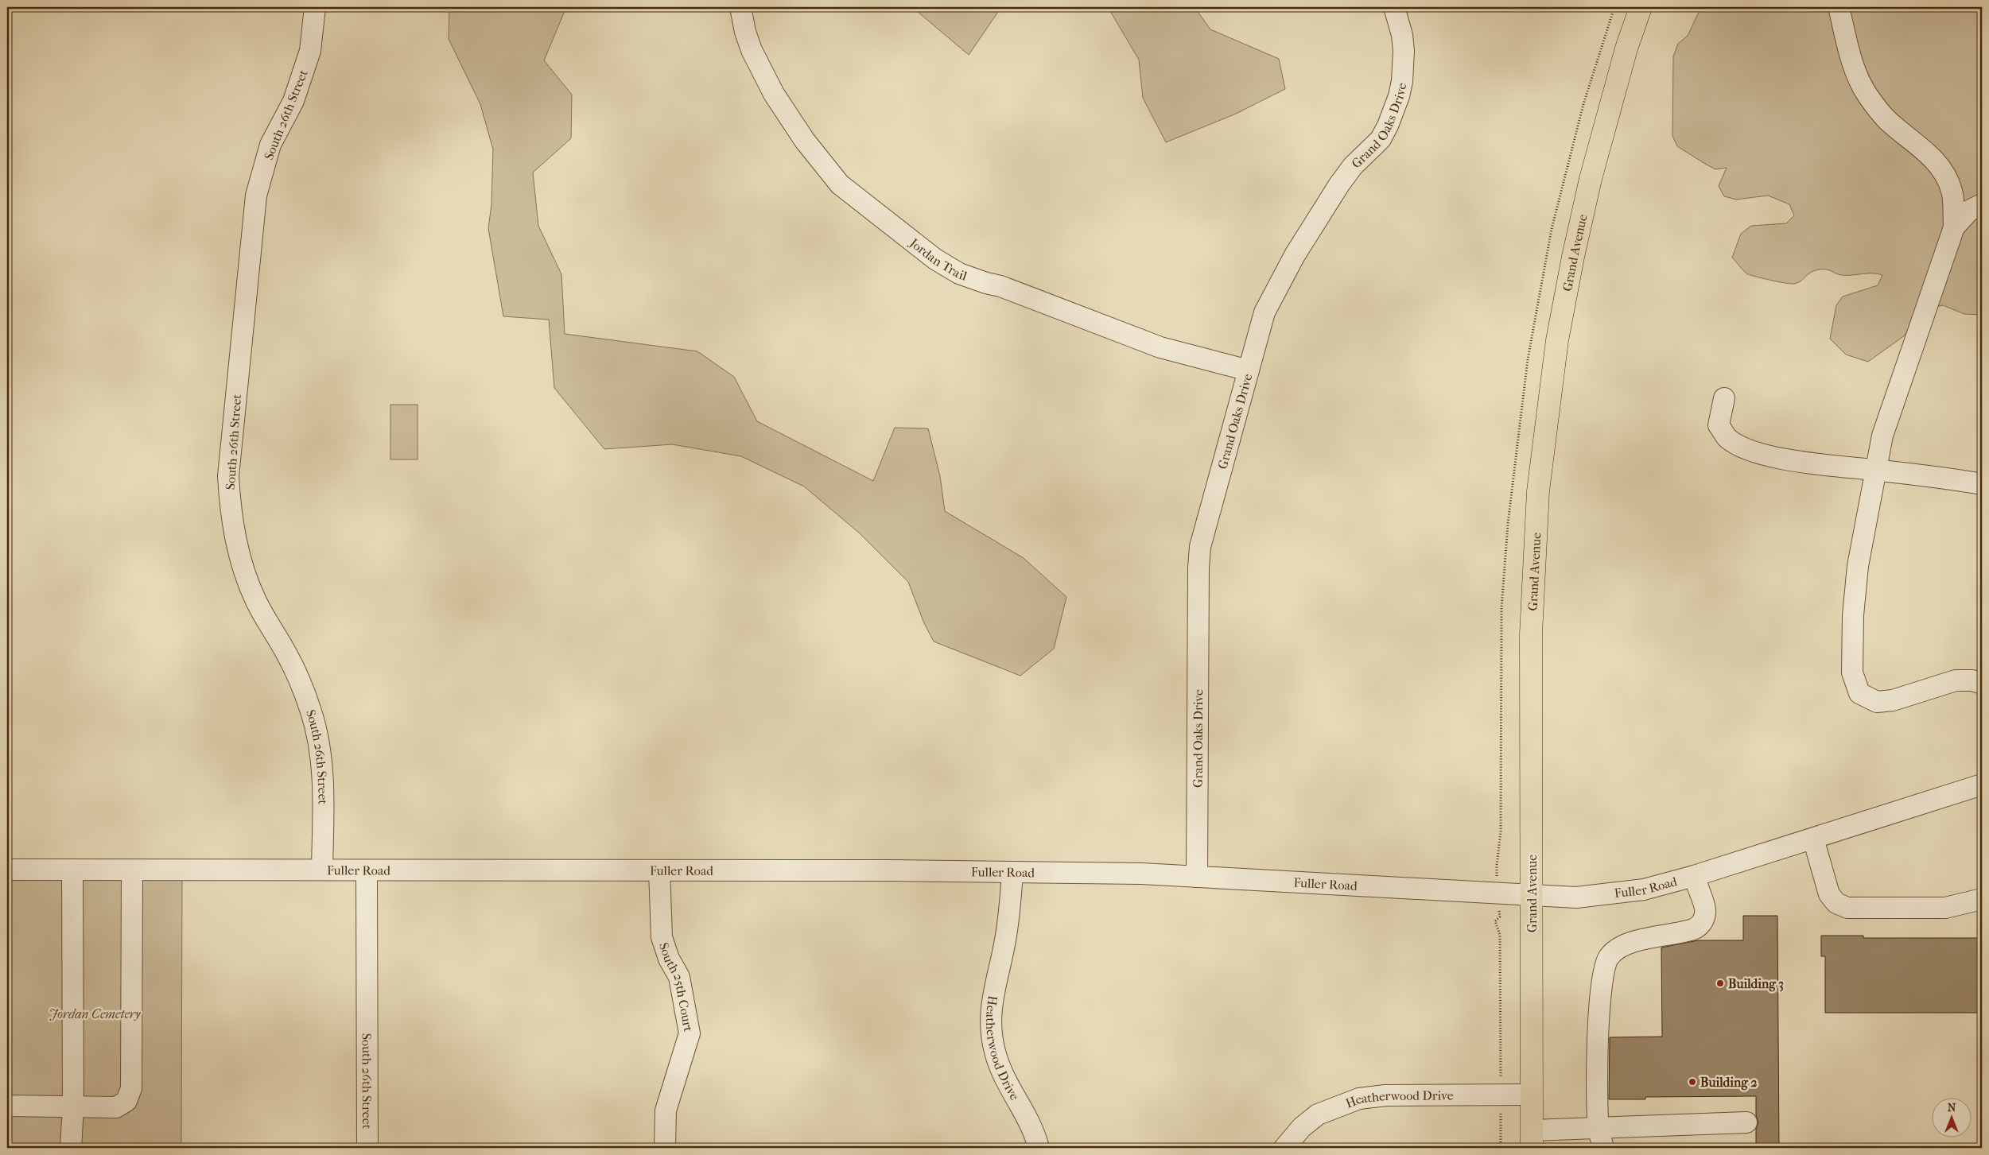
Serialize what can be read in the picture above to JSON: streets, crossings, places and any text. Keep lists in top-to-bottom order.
{
  "streets": {
    "main road": ["Grand Avenue"],
    "street": [
      "South 26th Street",
      "Grand Oaks Drive",
      "Jordan Trail",
      "Fuller Road",
      "South 25th Court",
      "Heatherwood Drive"
    ]
  },
  "crossings": [
    ["South 26th Street", "Fuller Road"],
    ["Grand Oaks Drive", "Jordan Trail"],
    ["Grand Oaks Drive", "Fuller Road"],
    ["Grand Avenue", "Fuller Road"],
    ["Grand Avenue", "Heatherwood Drive"],
    ["Fuller Road", "South 25th Court"],
    ["Fuller Road", "Heatherwood Drive"]
  ],
  "parks": ["Jordan Cemetery"],
  "places": ["Building 3", "Building 2"],
  "north": "top"
}
